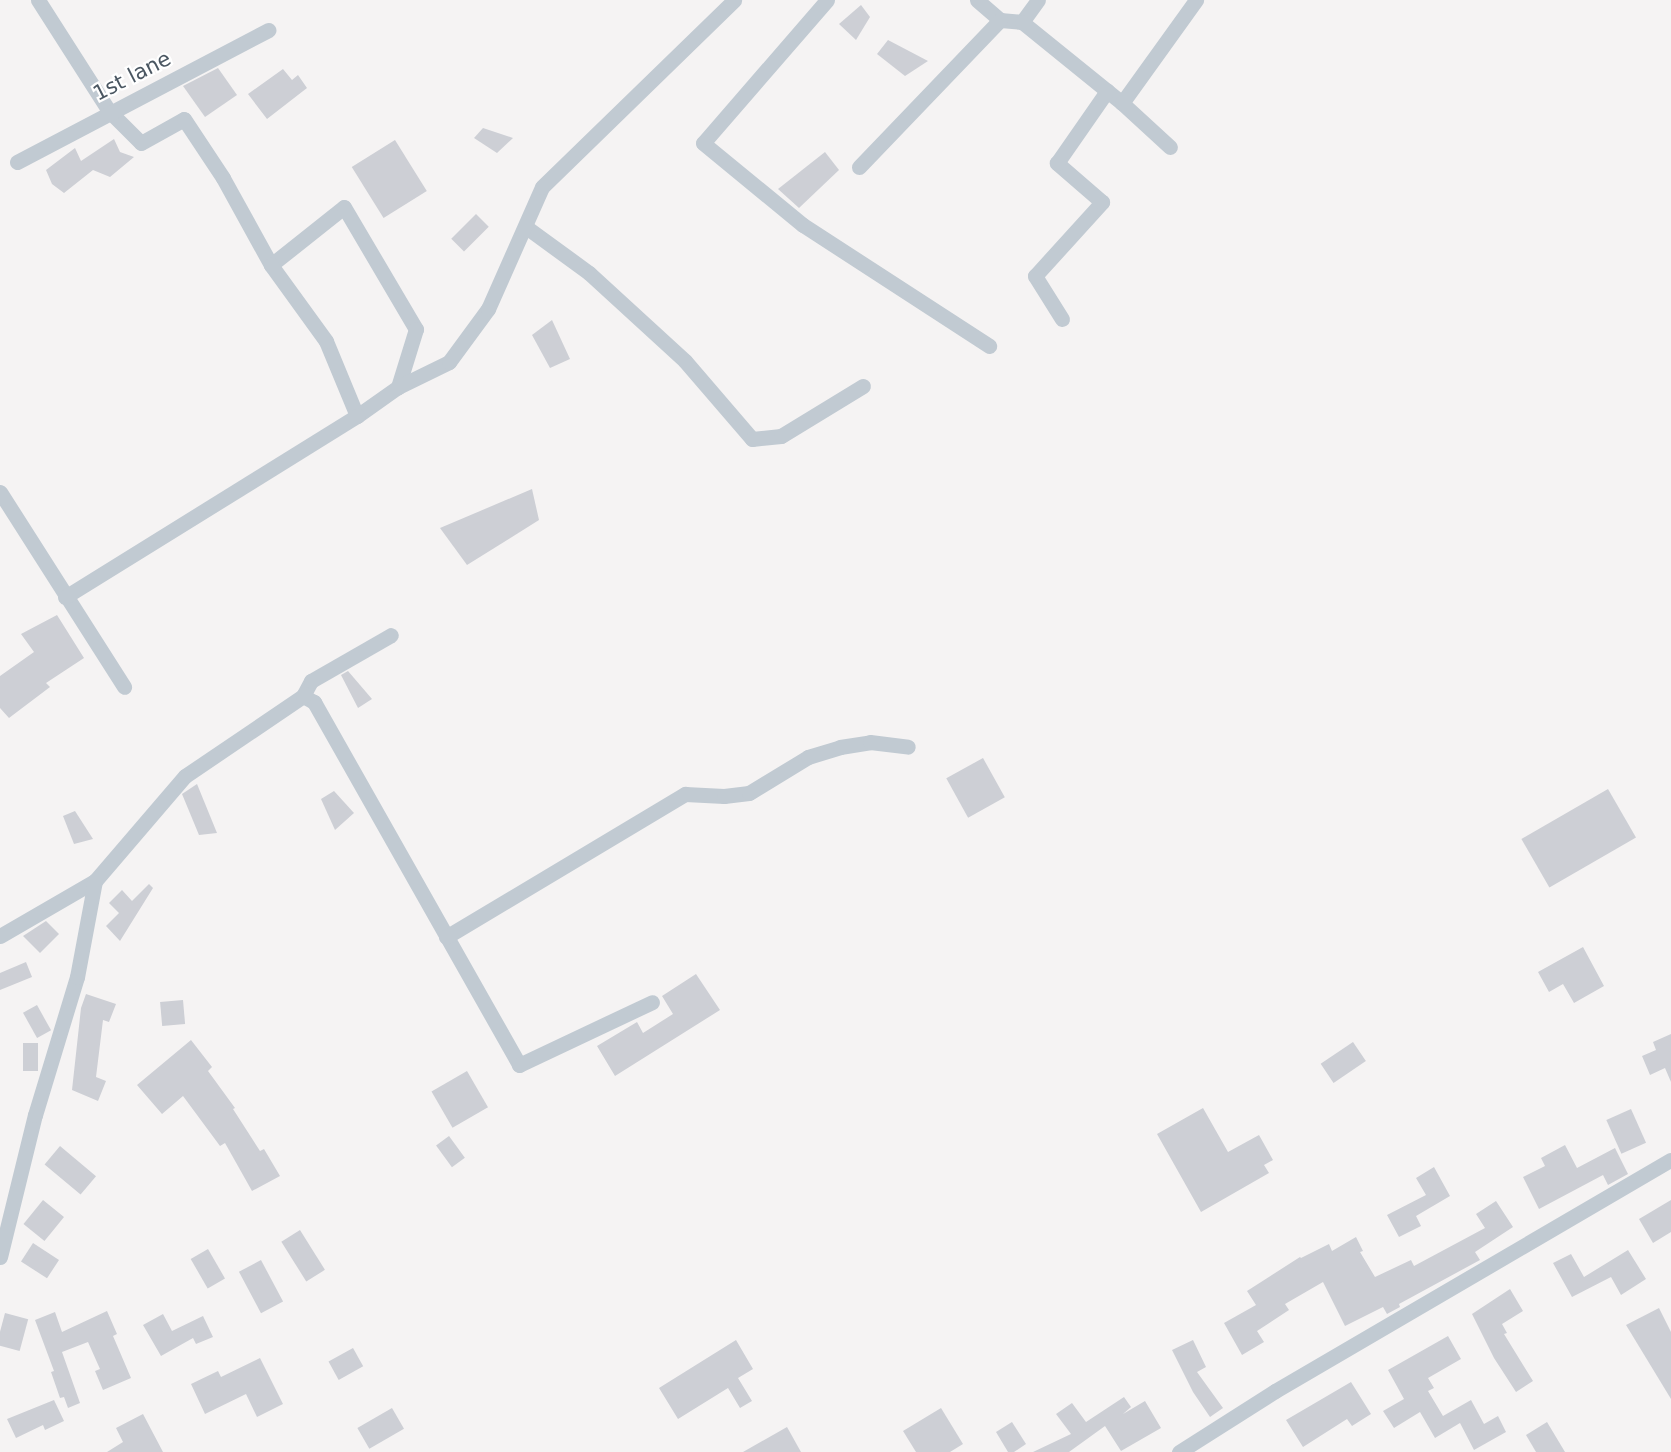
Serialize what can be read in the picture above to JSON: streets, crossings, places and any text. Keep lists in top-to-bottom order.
{
  "streets": {
    "street": ["1st lane"]
  }
}
